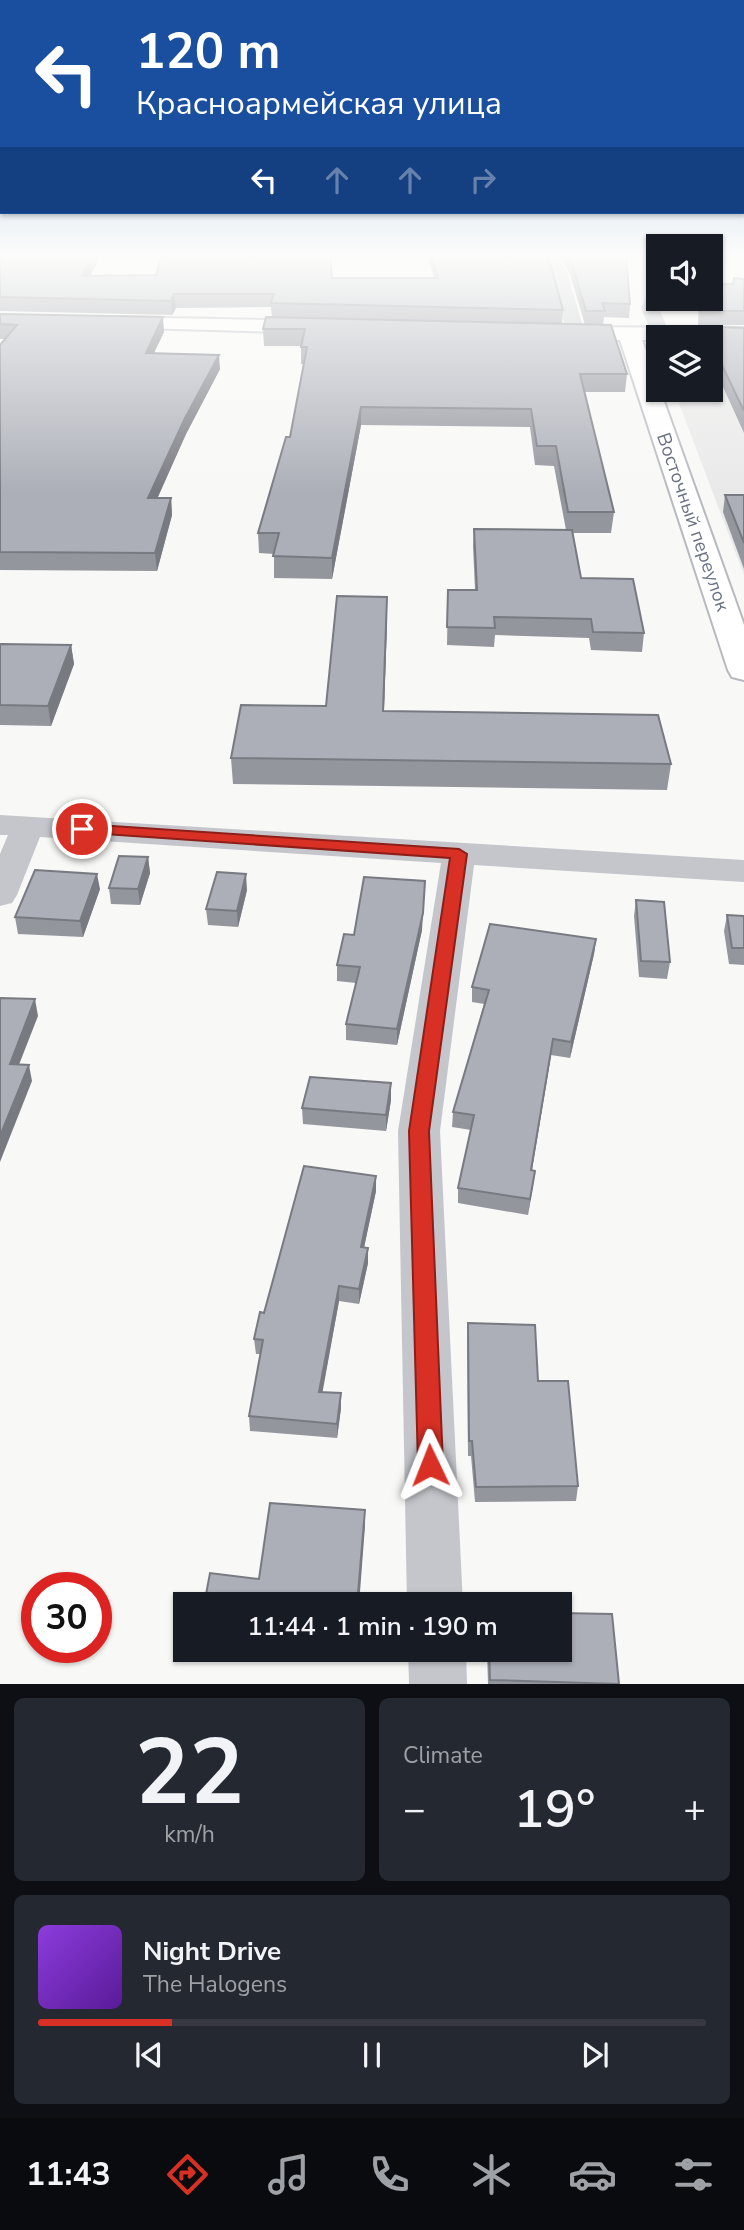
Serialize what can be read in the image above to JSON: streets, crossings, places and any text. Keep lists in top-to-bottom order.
{
  "streets": {
    "street": ["Восточный переулок"]
  },
  "page": {
    "turn": ["120 m", "Красноармейская улица"],
    "limit": "30",
    "trip": "11:44 · 1 min · 190 m",
    "tile": [
      ["22", "km/h"],
      "Climate"
    ],
    "heat": ["−", "19°", "+"],
    "song": ["Night Drive", "The Halogens"],
    "tabs": "11:43"
  }
}
